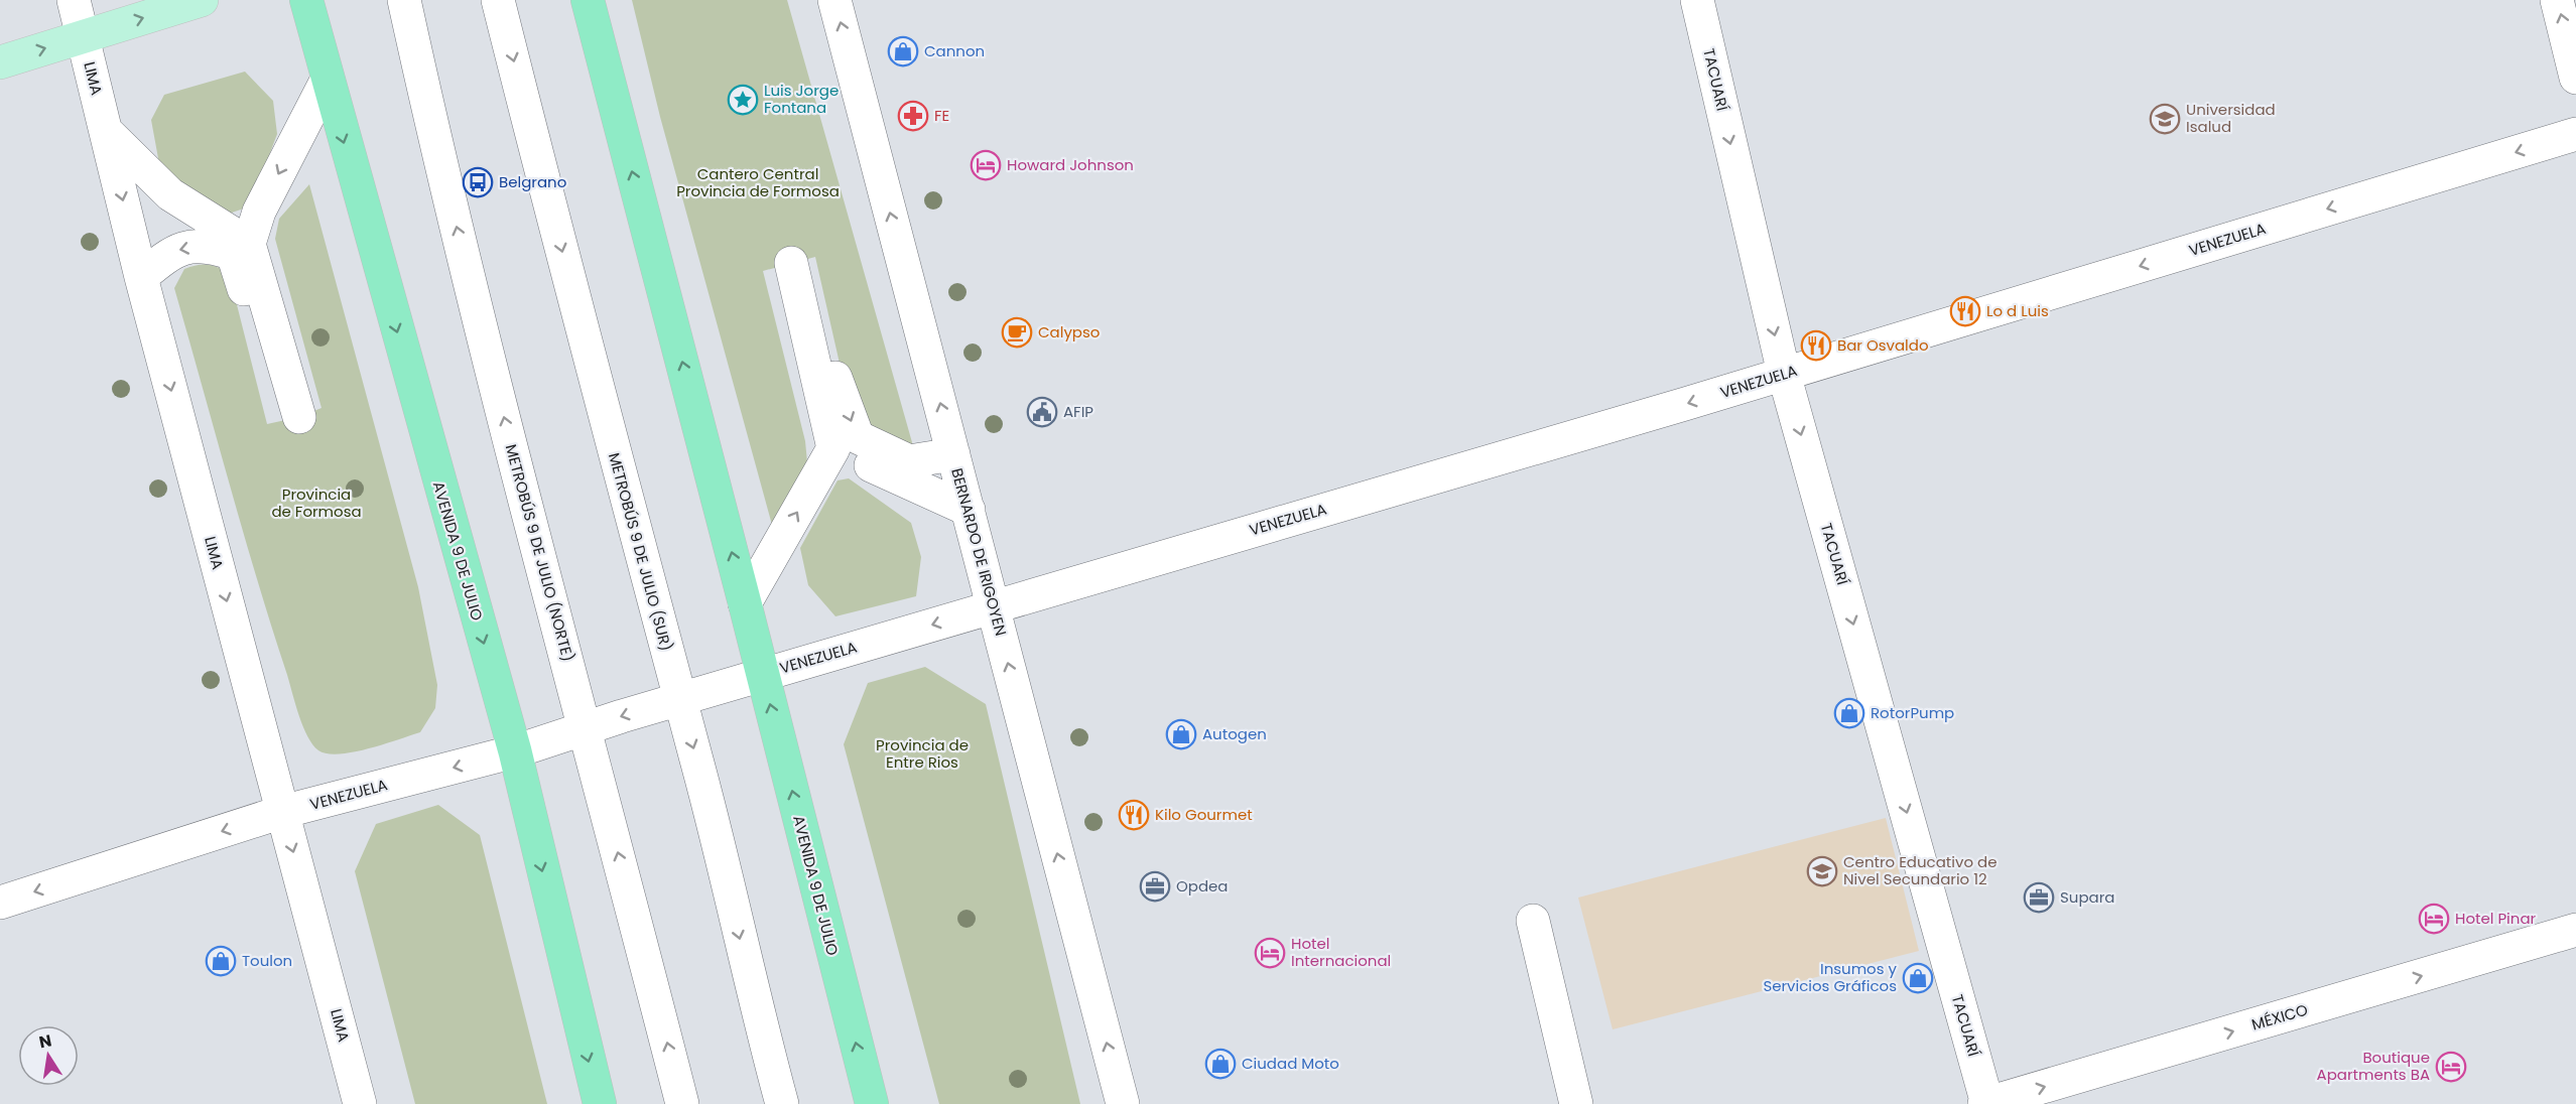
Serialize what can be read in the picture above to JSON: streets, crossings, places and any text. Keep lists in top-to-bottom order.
{
  "streets": {
    "highway": ["AVENIDA 9 DE JULIO"],
    "street": [
      "LIMA",
      "TACUARÍ",
      "VENEZUELA",
      "METROBÚS 9 DE JULIO (SUR)",
      "BERNARDO DE IRIGOYEN",
      "METROBÚS 9 DE JULIO (NORTE)",
      "MÉXICO"
    ]
  },
  "crossings": [
    ["LIMA", "VENEZUELA"],
    ["TACUARÍ", "VENEZUELA"],
    ["TACUARÍ", "MÉXICO"],
    ["VENEZUELA", "AVENIDA 9 DE JULIO"],
    ["VENEZUELA", "METROBÚS 9 DE JULIO (SUR)"],
    ["VENEZUELA", "BERNARDO DE IRIGOYEN"],
    ["VENEZUELA", "METROBÚS 9 DE JULIO (NORTE)"]
  ],
  "one_way": [
    "LIMA",
    "TACUARÍ",
    "VENEZUELA",
    "METROBÚS 9 DE JULIO (SUR)",
    "BERNARDO DE IRIGOYEN",
    "METROBÚS 9 DE JULIO (NORTE)",
    "MÉXICO"
  ],
  "parks": ["Cantero Central Provincia de Formosa", "Provincia de Formosa", "Provincia de Entre Rios"],
  "places": {
    "shop": [
      "Cannon",
      "RotorPump",
      "Autogen",
      "Toulon",
      "Insumos y Servicios Gráficos",
      "Ciudad Moto"
    ],
    "place": ["Luis Jorge Fontana"],
    "pharmacy": ["FE"],
    "school or university": ["Universidad Isalud", "Centro Educativo de Nivel Secundario 12"],
    "hotel": [
      "Howard Johnson",
      "Hotel Pinar",
      "Hotel Internacional",
      "Boutique Apartments BA"
    ],
    "bus stop": ["Belgrano"],
    "restaurant": ["Lo d Luis", "Bar Osvaldo", "Kilo Gourmet"],
    "cafe": ["Calypso"],
    "public building": ["AFIP"],
    "office": ["Opdea", "Supara"]
  },
  "north": "top"
}
